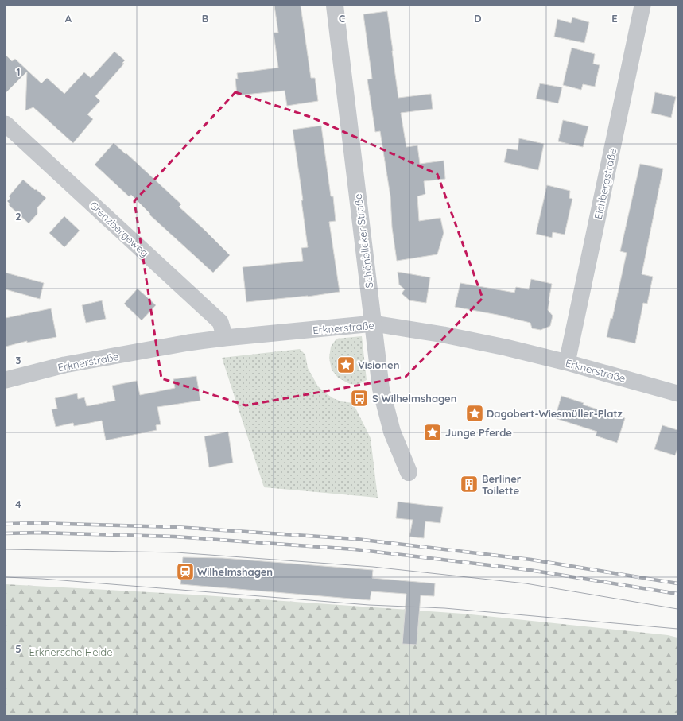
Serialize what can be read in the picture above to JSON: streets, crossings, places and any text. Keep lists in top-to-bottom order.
{
  "streets": {
    "street": [
      "Eichbergstraße",
      "Grenzbergeweg",
      "Schönblicker Straße",
      "Erknerstraße"
    ]
  },
  "crossings": [
    ["Eichbergstraße", "Erknerstraße"],
    ["Grenzbergeweg", "Erknerstraße"],
    ["Schönblicker Straße", "Erknerstraße"]
  ],
  "parks": ["Erknersche Heide"],
  "places": {
    "place": ["Visionen", "Dagobert-Wiesmüller-Platz", "Junge Pferde"],
    "bus stop": ["S Wilhelmshagen"],
    "building": ["Berliner Toilette"],
    "station": ["Wilhelmshagen"]
  },
  "grid": {
    "columns": [
      "A",
      "B",
      "C",
      "D",
      "E"
    ],
    "rows": [
      "1",
      "2",
      "3",
      "4",
      "5"
    ]
  }
}
